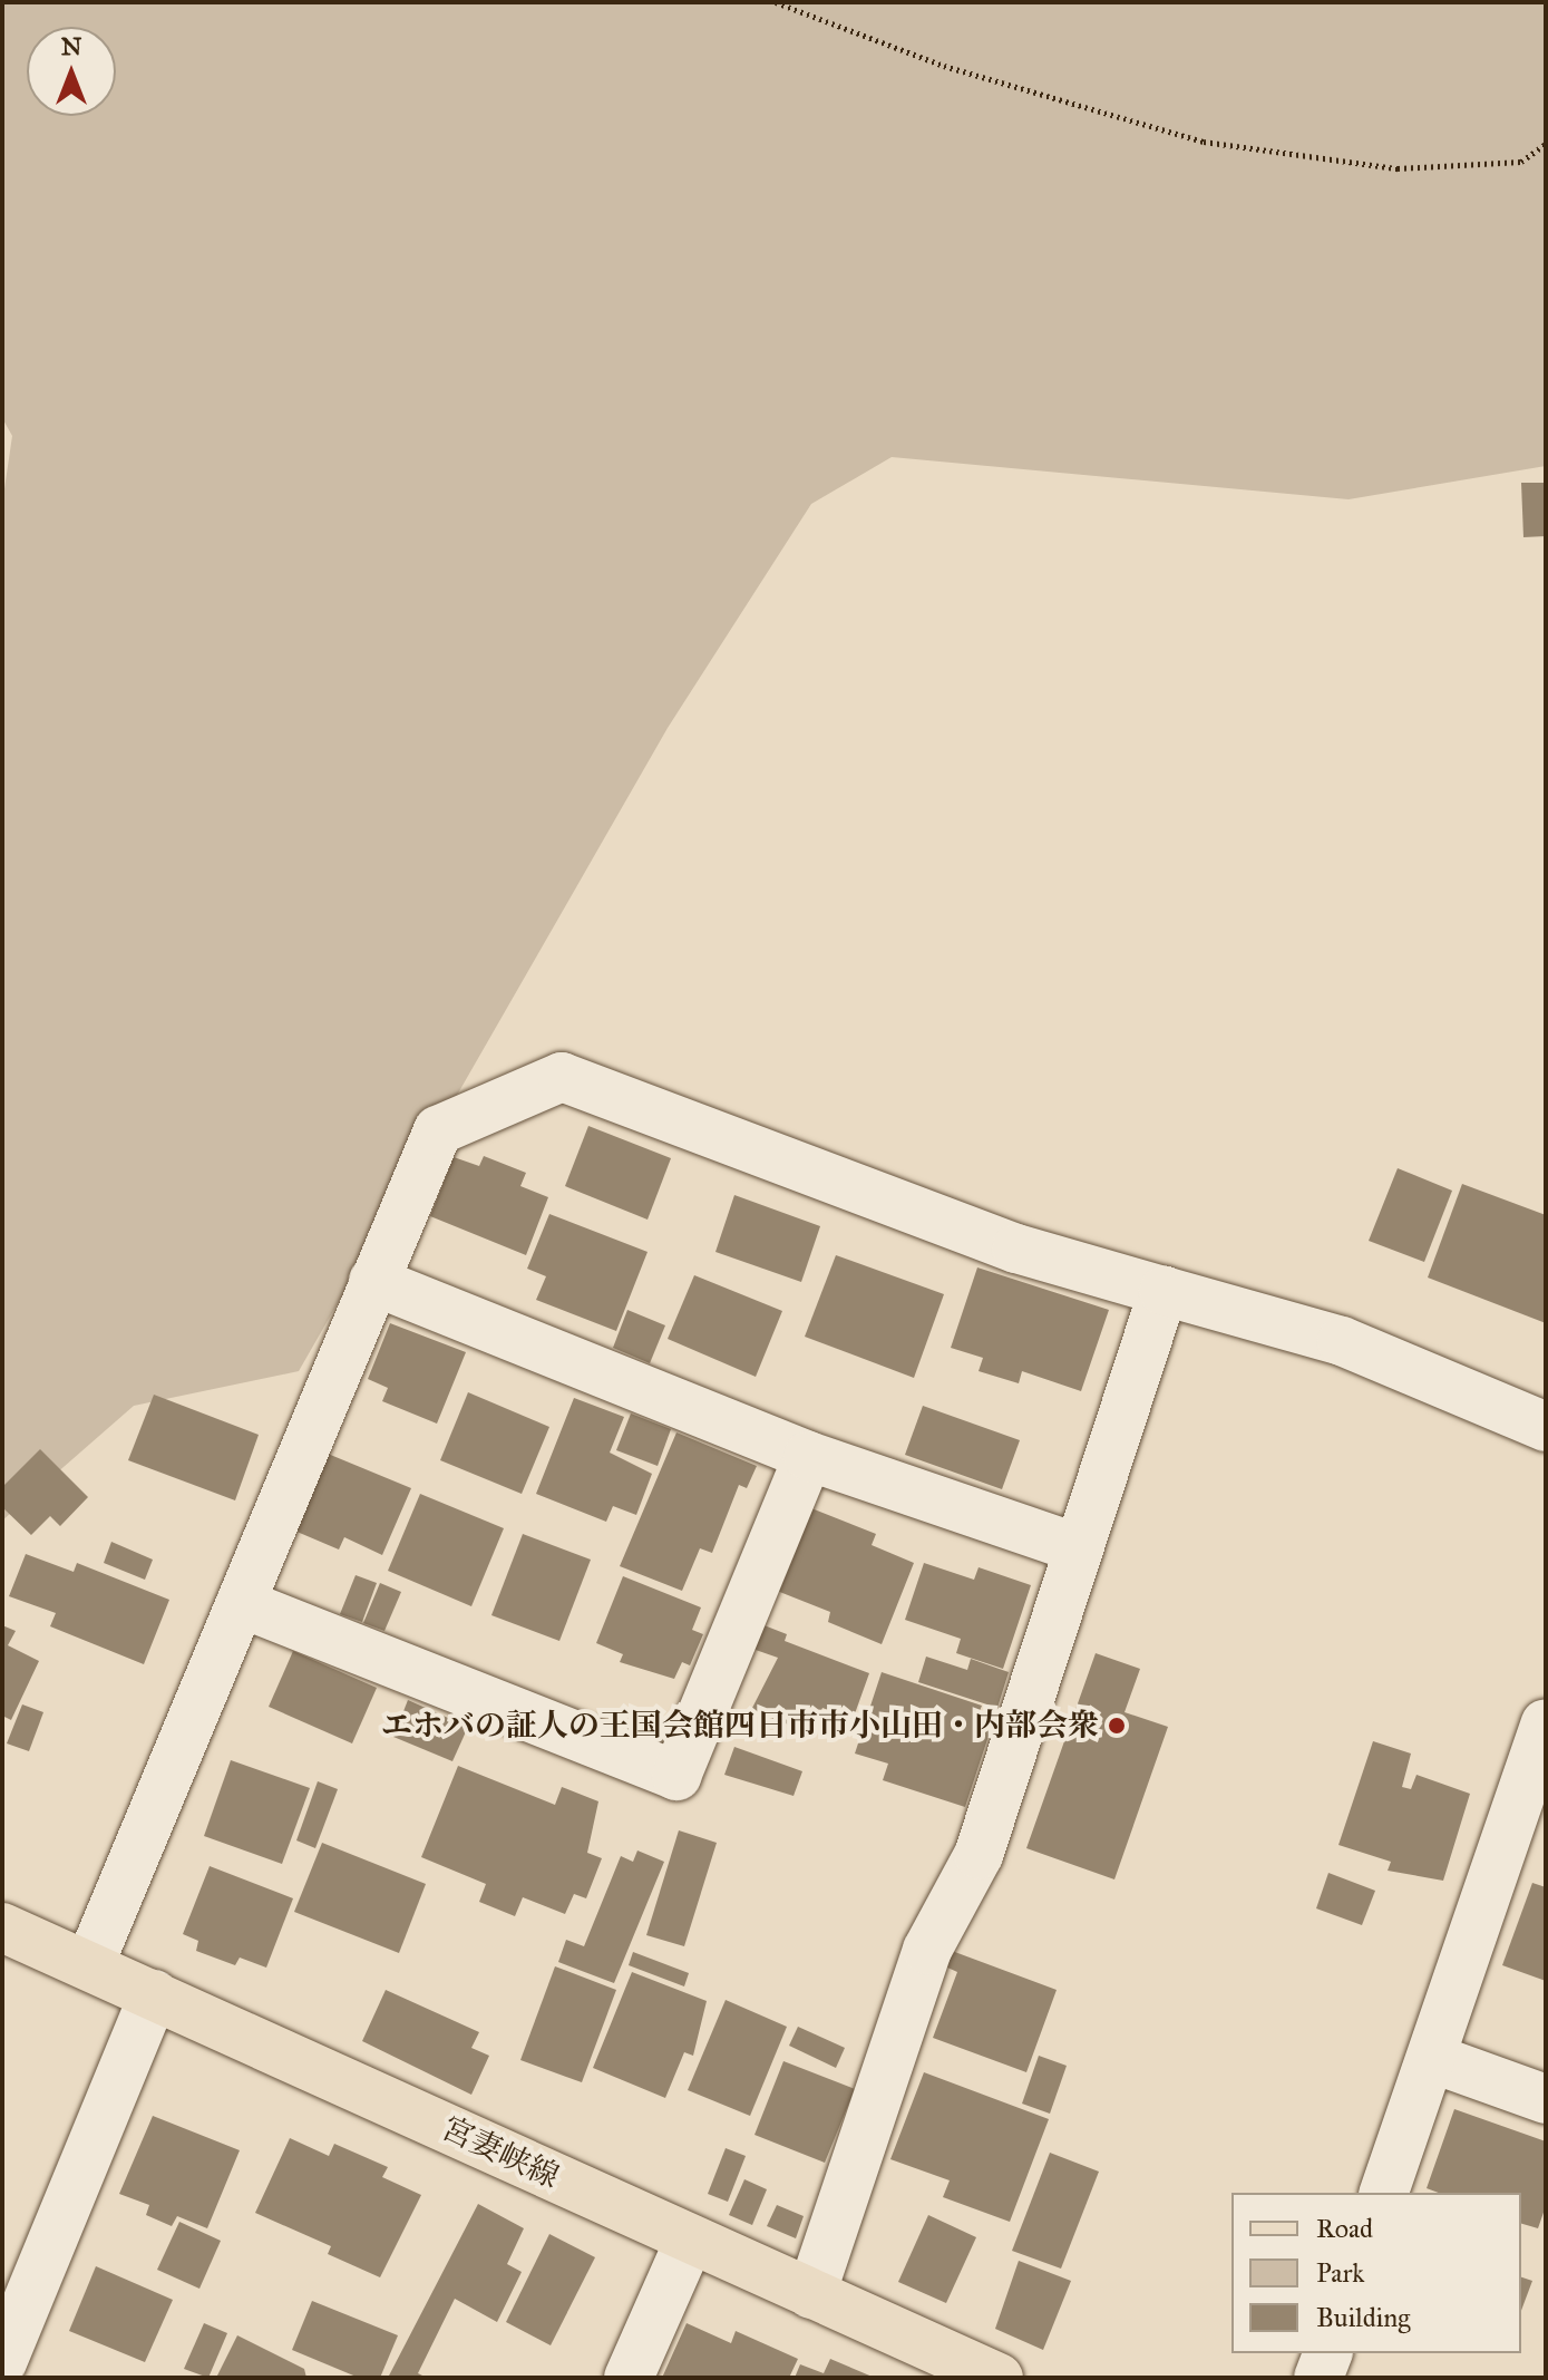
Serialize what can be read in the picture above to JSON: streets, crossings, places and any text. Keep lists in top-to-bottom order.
{
  "streets": {
    "main road": ["宮妻峡線"]
  },
  "places": ["エホバの証人の王国会館四日市市小山田・内部会衆"],
  "legend": ["Road", "Park", "Building"],
  "north": "top"
}
